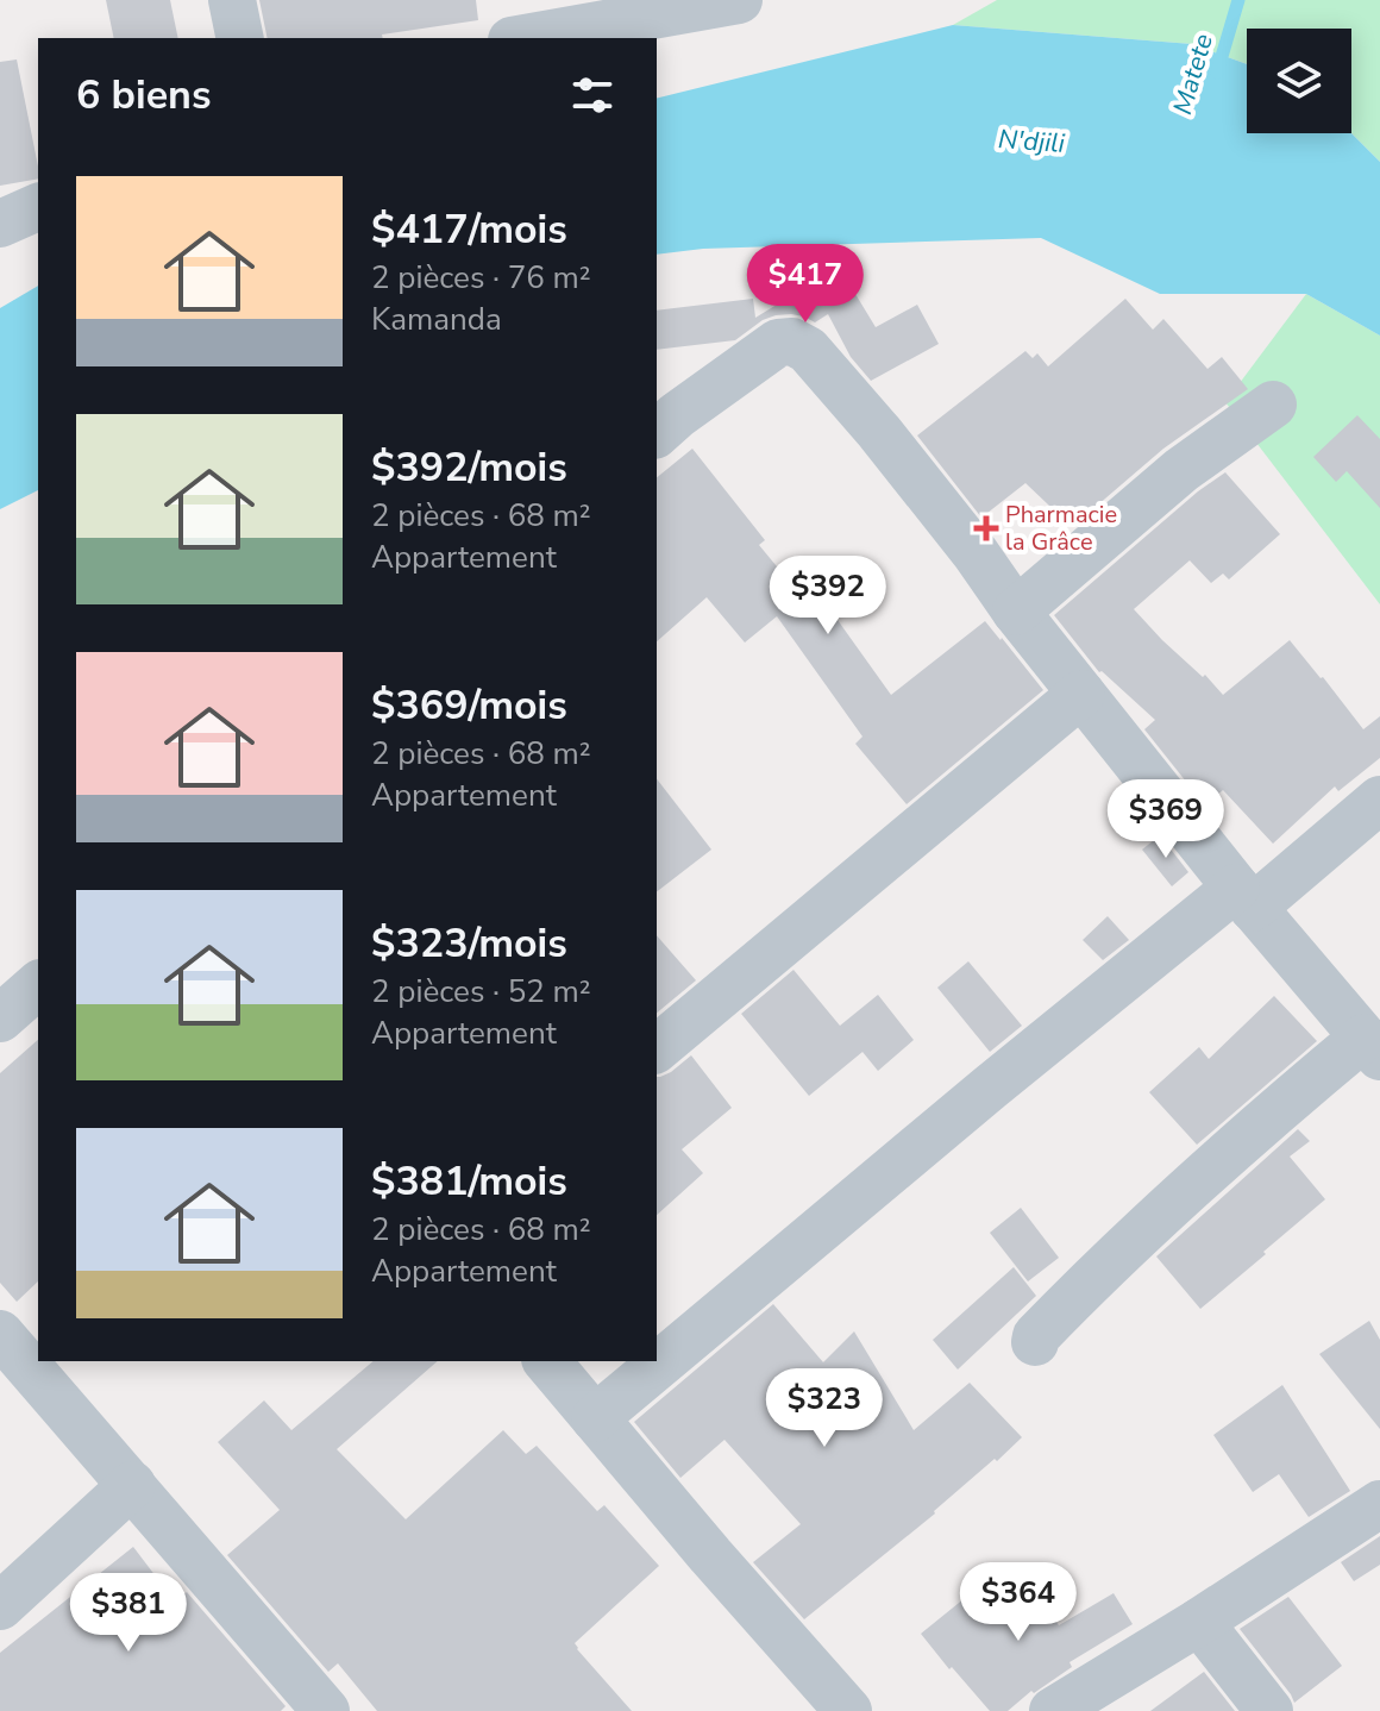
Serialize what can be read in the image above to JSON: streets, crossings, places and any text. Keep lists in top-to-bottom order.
{
  "water": ["Matete", "N'djili"],
  "places": {
    "health": ["Pharmacie la Grâce"]
  },
  "page": {
    "heading": "6 biens",
    "list": [
      {
        "name": "$417/mois",
        "note": "2 pièces · 76 m² · Kamanda"
      },
      {
        "name": "$392/mois",
        "note": "2 pièces · 68 m² · Appartement"
      },
      {
        "name": "$369/mois",
        "note": "2 pièces · 68 m² · Appartement"
      },
      {
        "name": "$323/mois",
        "note": "2 pièces · 52 m² · Appartement"
      },
      {
        "name": "$381/mois",
        "note": "2 pièces · 68 m² · Appartement"
      }
    ],
    "price": [
      "$417",
      "$392",
      "$369",
      "$323",
      "$364",
      "$381"
    ]
  }
}
